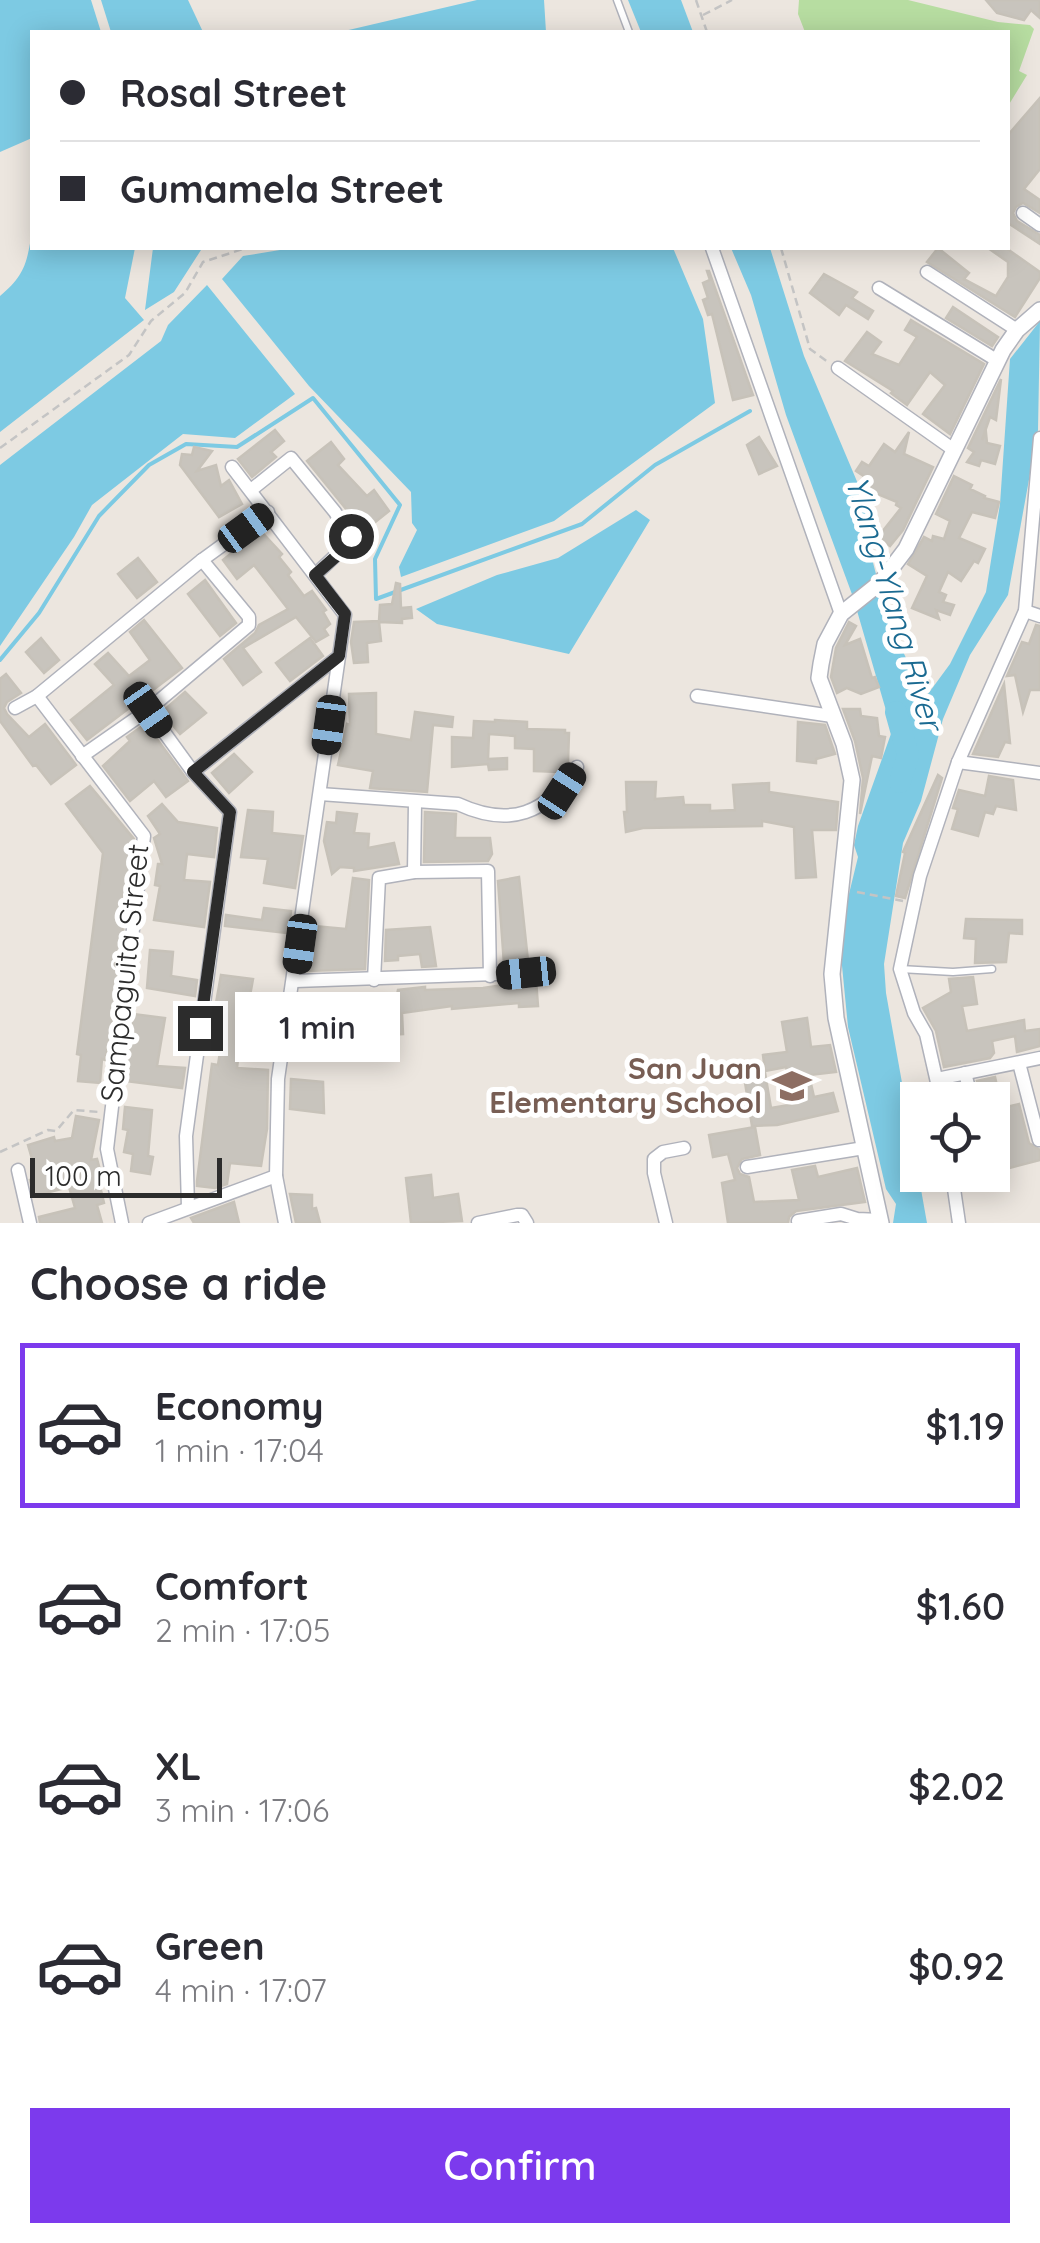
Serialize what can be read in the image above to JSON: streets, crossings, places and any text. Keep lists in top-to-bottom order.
{
  "streets": {
    "street": ["Sampaguita Street"]
  },
  "water": ["Ylang-Ylang River"],
  "places": {
    "school or university": ["San Juan Elementary School"]
  },
  "scale_bar": "100 m",
  "page": {
    "banner": ["Rosal Street", "Gumamela Street"],
    "bubble": "1 min",
    "scale": "100 m",
    "heading": "Choose a ride",
    "list": [
      {
        "name": "Economy",
        "note": "1 min · 17:04",
        "value": "$1.19"
      },
      {
        "name": "Comfort",
        "note": "2 min · 17:05",
        "value": "$1.60"
      },
      {
        "name": "XL",
        "note": "3 min · 17:06",
        "value": "$2.02"
      },
      {
        "name": "Green",
        "note": "4 min · 17:07",
        "value": "$0.92"
      }
    ],
    "buttons": "Confirm"
  }
}
